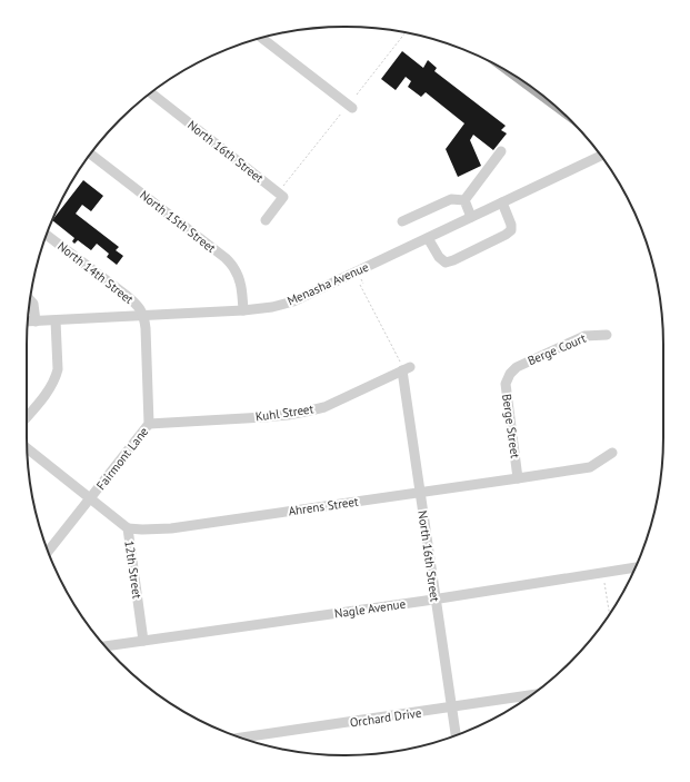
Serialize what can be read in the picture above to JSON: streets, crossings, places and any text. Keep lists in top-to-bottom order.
{
  "streets": {
    "street": [
      "North 16th Street",
      "North 15th Street",
      "North 14th Street",
      "Menasha Avenue",
      "Berge Court",
      "Kuhl Street",
      "Berge Street",
      "Fairmont Lane",
      "Ahrens Street",
      "12th Street",
      "Nagle Avenue",
      "Orchard Drive"
    ]
  },
  "crossings": [
    ["North 16th Street", "Kuhl Street"],
    ["North 16th Street", "Ahrens Street"],
    ["North 16th Street", "Nagle Avenue"],
    ["North 16th Street", "Orchard Drive"],
    ["North 15th Street", "Menasha Avenue"],
    ["North 14th Street", "Menasha Avenue"],
    ["North 14th Street", "Fairmont Lane"],
    ["Menasha Avenue", "Fairmont Lane"],
    ["Berge Court", "Berge Street"],
    ["Kuhl Street", "Fairmont Lane"],
    ["Berge Street", "Ahrens Street"],
    ["Fairmont Lane", "12th Street"],
    ["Ahrens Street", "12th Street"],
    ["12th Street", "Nagle Avenue"]
  ]
}
